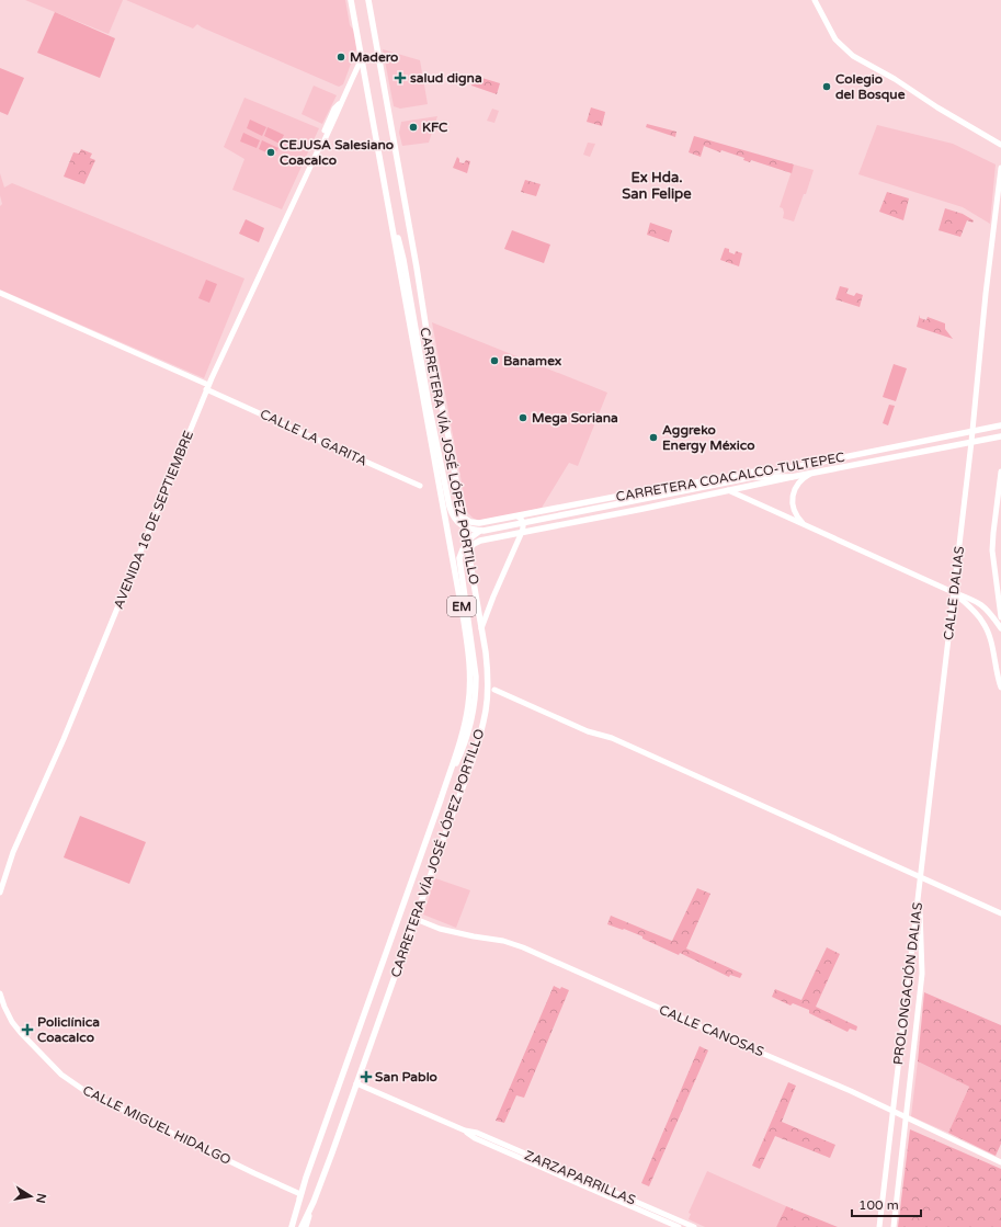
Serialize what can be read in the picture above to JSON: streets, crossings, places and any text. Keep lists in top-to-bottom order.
{
  "streets": {
    "main road": ["CARRETERA VÍA JOSÉ LÓPEZ PORTILLO", "CARRETERA COACALCO-TULTEPEC", "EM"],
    "street": [
      "CALLE LA GARITA",
      "AVENIDA 16 DE SEPTIEMBRE",
      "CALLE DALIAS",
      "PROLONGACIÓN DALIAS",
      "CALLE CANOSAS",
      "CALLE MIGUEL HIDALGO",
      "ZARZAPARRILLAS"
    ]
  },
  "crossings": [
    ["CALLE LA GARITA", "AVENIDA 16 DE SEPTIEMBRE"],
    ["CARRETERA VÍA JOSÉ LÓPEZ PORTILLO", "CARRETERA COACALCO-TULTEPEC"],
    ["CARRETERA VÍA JOSÉ LÓPEZ PORTILLO", "AVENIDA 16 DE SEPTIEMBRE"],
    ["CARRETERA VÍA JOSÉ LÓPEZ PORTILLO", "CALLE CANOSAS"],
    ["CARRETERA VÍA JOSÉ LÓPEZ PORTILLO", "CALLE MIGUEL HIDALGO"],
    ["CARRETERA VÍA JOSÉ LÓPEZ PORTILLO", "ZARZAPARRILLAS"],
    ["CARRETERA COACALCO-TULTEPEC", "CALLE DALIAS"],
    ["CALLE DALIAS", "PROLONGACIÓN DALIAS"],
    ["PROLONGACIÓN DALIAS", "CALLE CANOSAS"]
  ],
  "districts": ["Ex Hda. San Felipe"],
  "places": {
    "other": [
      "Madero",
      "Colegio del Bosque",
      "KFC",
      "CEJUSA Salesiano Coacalco",
      "Banamex",
      "Mega Soriana",
      "Aggreko Energy México"
    ],
    "health": ["salud digna", "Policlínica Coacalco", "San Pablo"]
  },
  "scale_bar": "100 m",
  "north": "right"
}
